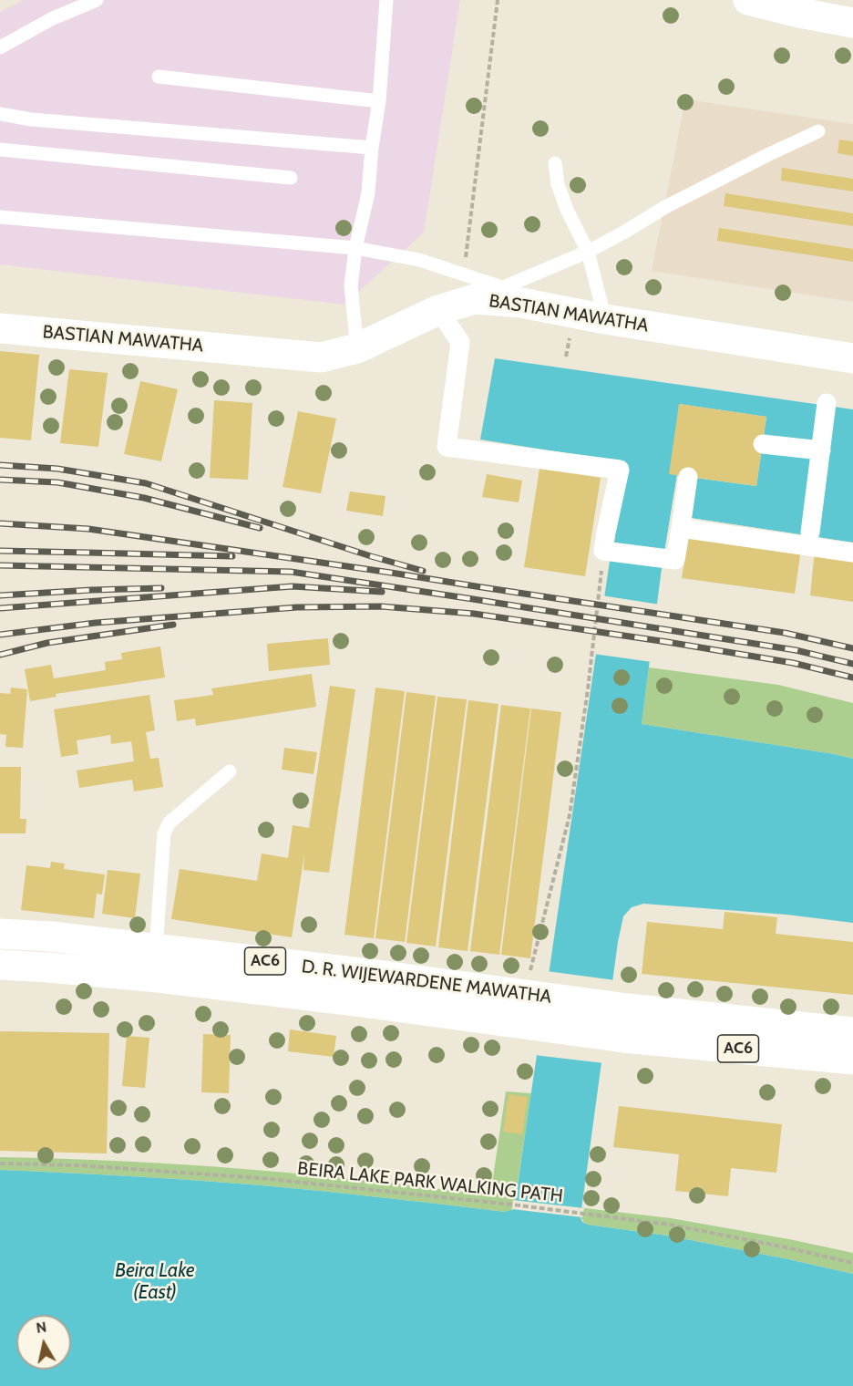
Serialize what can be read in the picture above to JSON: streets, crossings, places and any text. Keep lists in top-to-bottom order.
{
  "streets": {
    "main road": ["BASTIAN MAWATHA", "AC6", "D. R. WIJEWARDENE MAWATHA"],
    "path": ["BEIRA LAKE PARK WALKING PATH"]
  },
  "water": ["Beira Lake (East)"],
  "north": "top"
}
